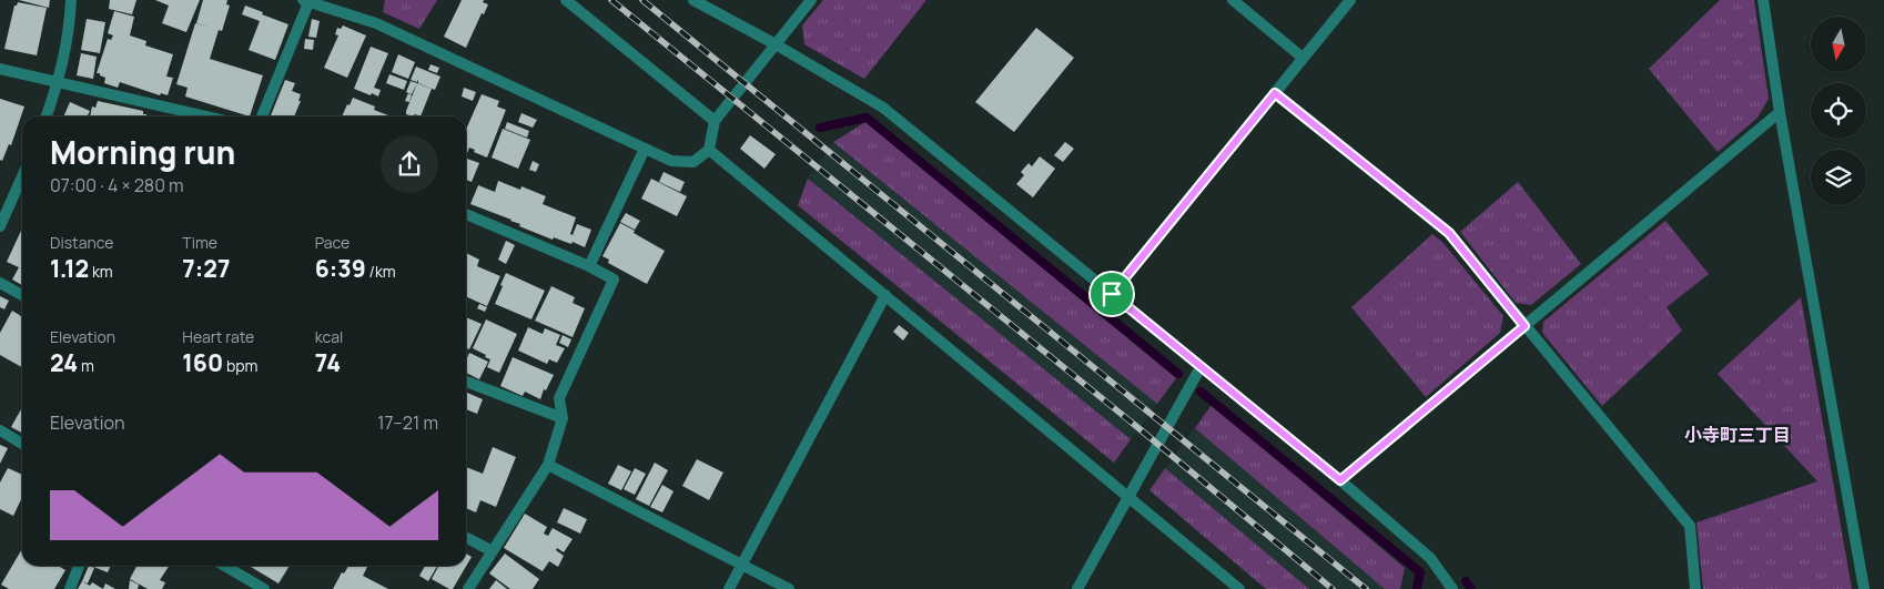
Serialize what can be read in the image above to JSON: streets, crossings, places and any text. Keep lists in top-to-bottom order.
{
  "districts": ["小寺町三丁目"],
  "north": "bottom",
  "page": {
    "heading": ["Morning run", "07:00 · 4 × 280 m"],
    "stats": [
      ["Distance", "1.12 km"],
      ["Time", "7:27"],
      ["Pace", "6:39 /km"],
      ["Elevation", "24 m"],
      ["Heart rate", "160 bpm"],
      ["kcal", "74"]
    ],
    "chart": ["Elevation", "17–21 m"]
  }
}
